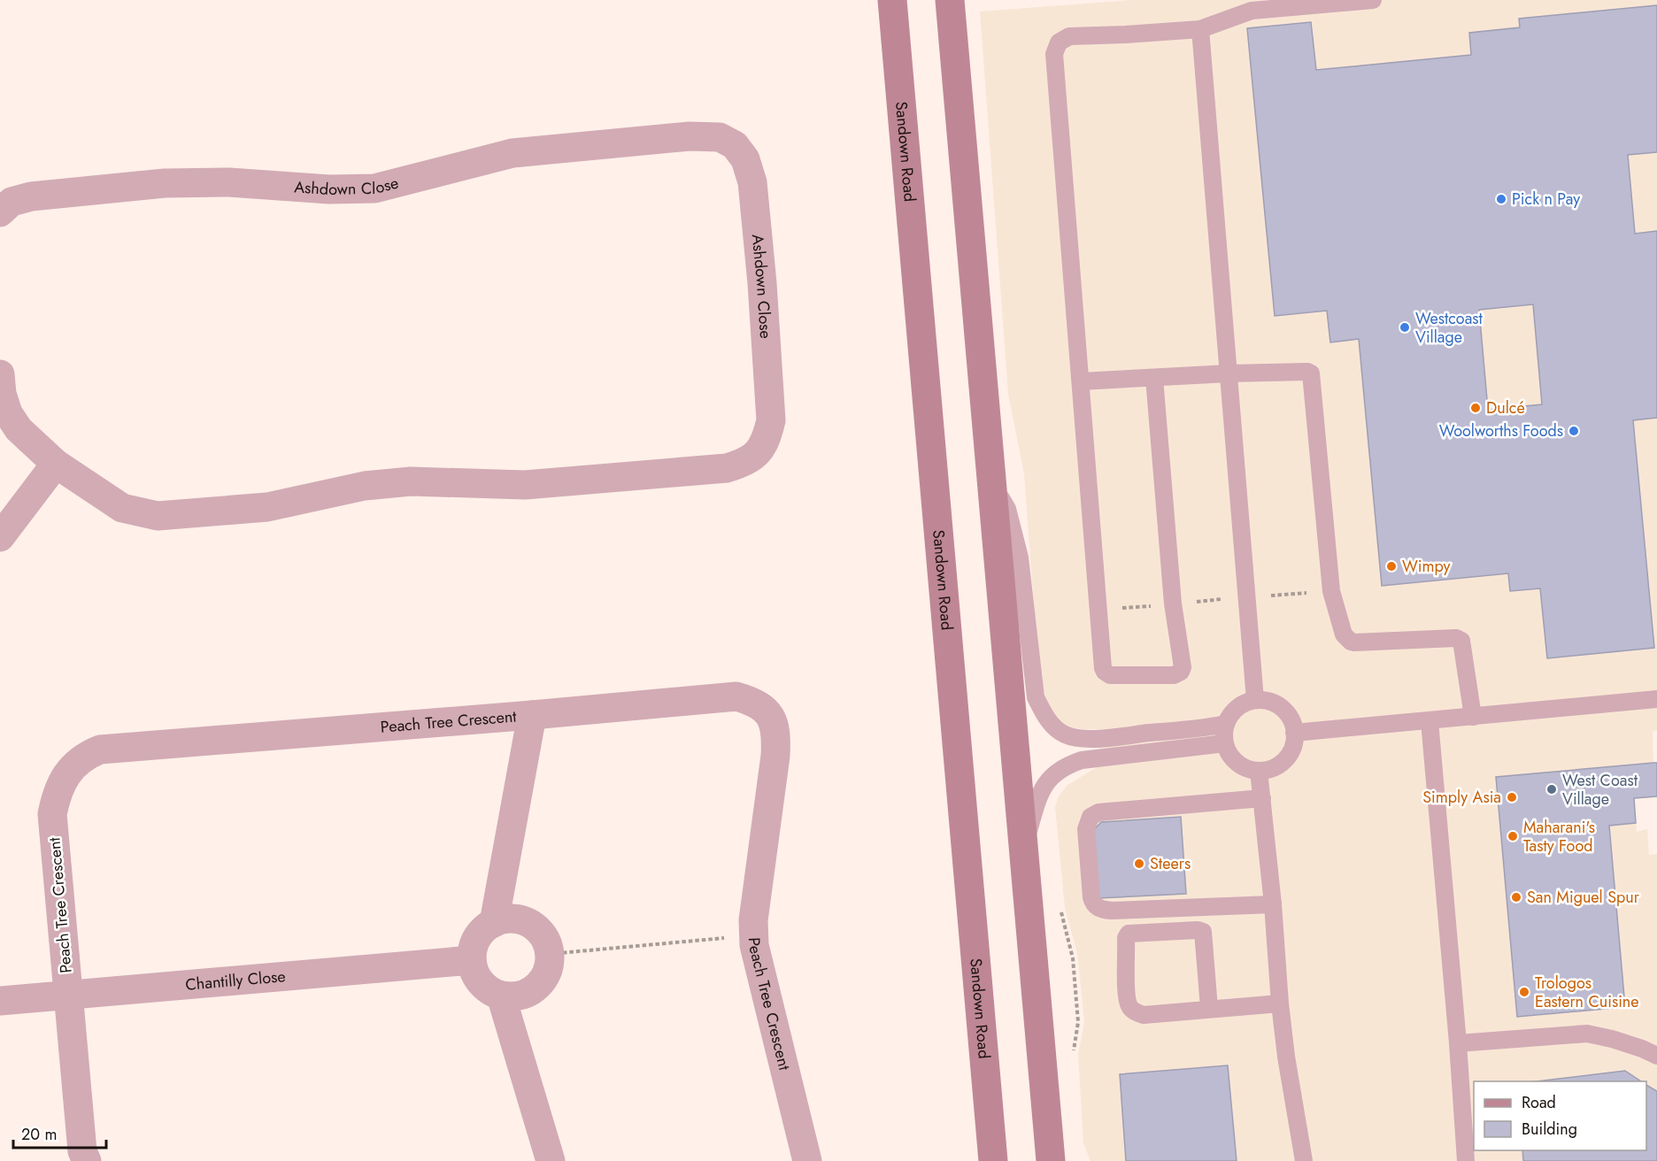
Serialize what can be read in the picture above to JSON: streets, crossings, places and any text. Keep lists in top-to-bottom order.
{
  "streets": {
    "main road": ["Sandown Road"],
    "street": ["Ashdown Close", "Peach Tree Crescent", "Chantilly Close"]
  },
  "crossings": [
    ["Peach Tree Crescent", "Chantilly Close"]
  ],
  "places": [
    "Pick n Pay",
    "Westcoast Village",
    "Dulcé",
    "Woolworths Foods",
    "Wimpy",
    "West Coast Village",
    "Simply Asia",
    "Maharani's Tasty Food",
    "Steers",
    "San Miguel Spur",
    "Trologos Eastern Cuisine"
  ],
  "legend": ["Road", "Building"],
  "scale_bar": "20 m"
}
